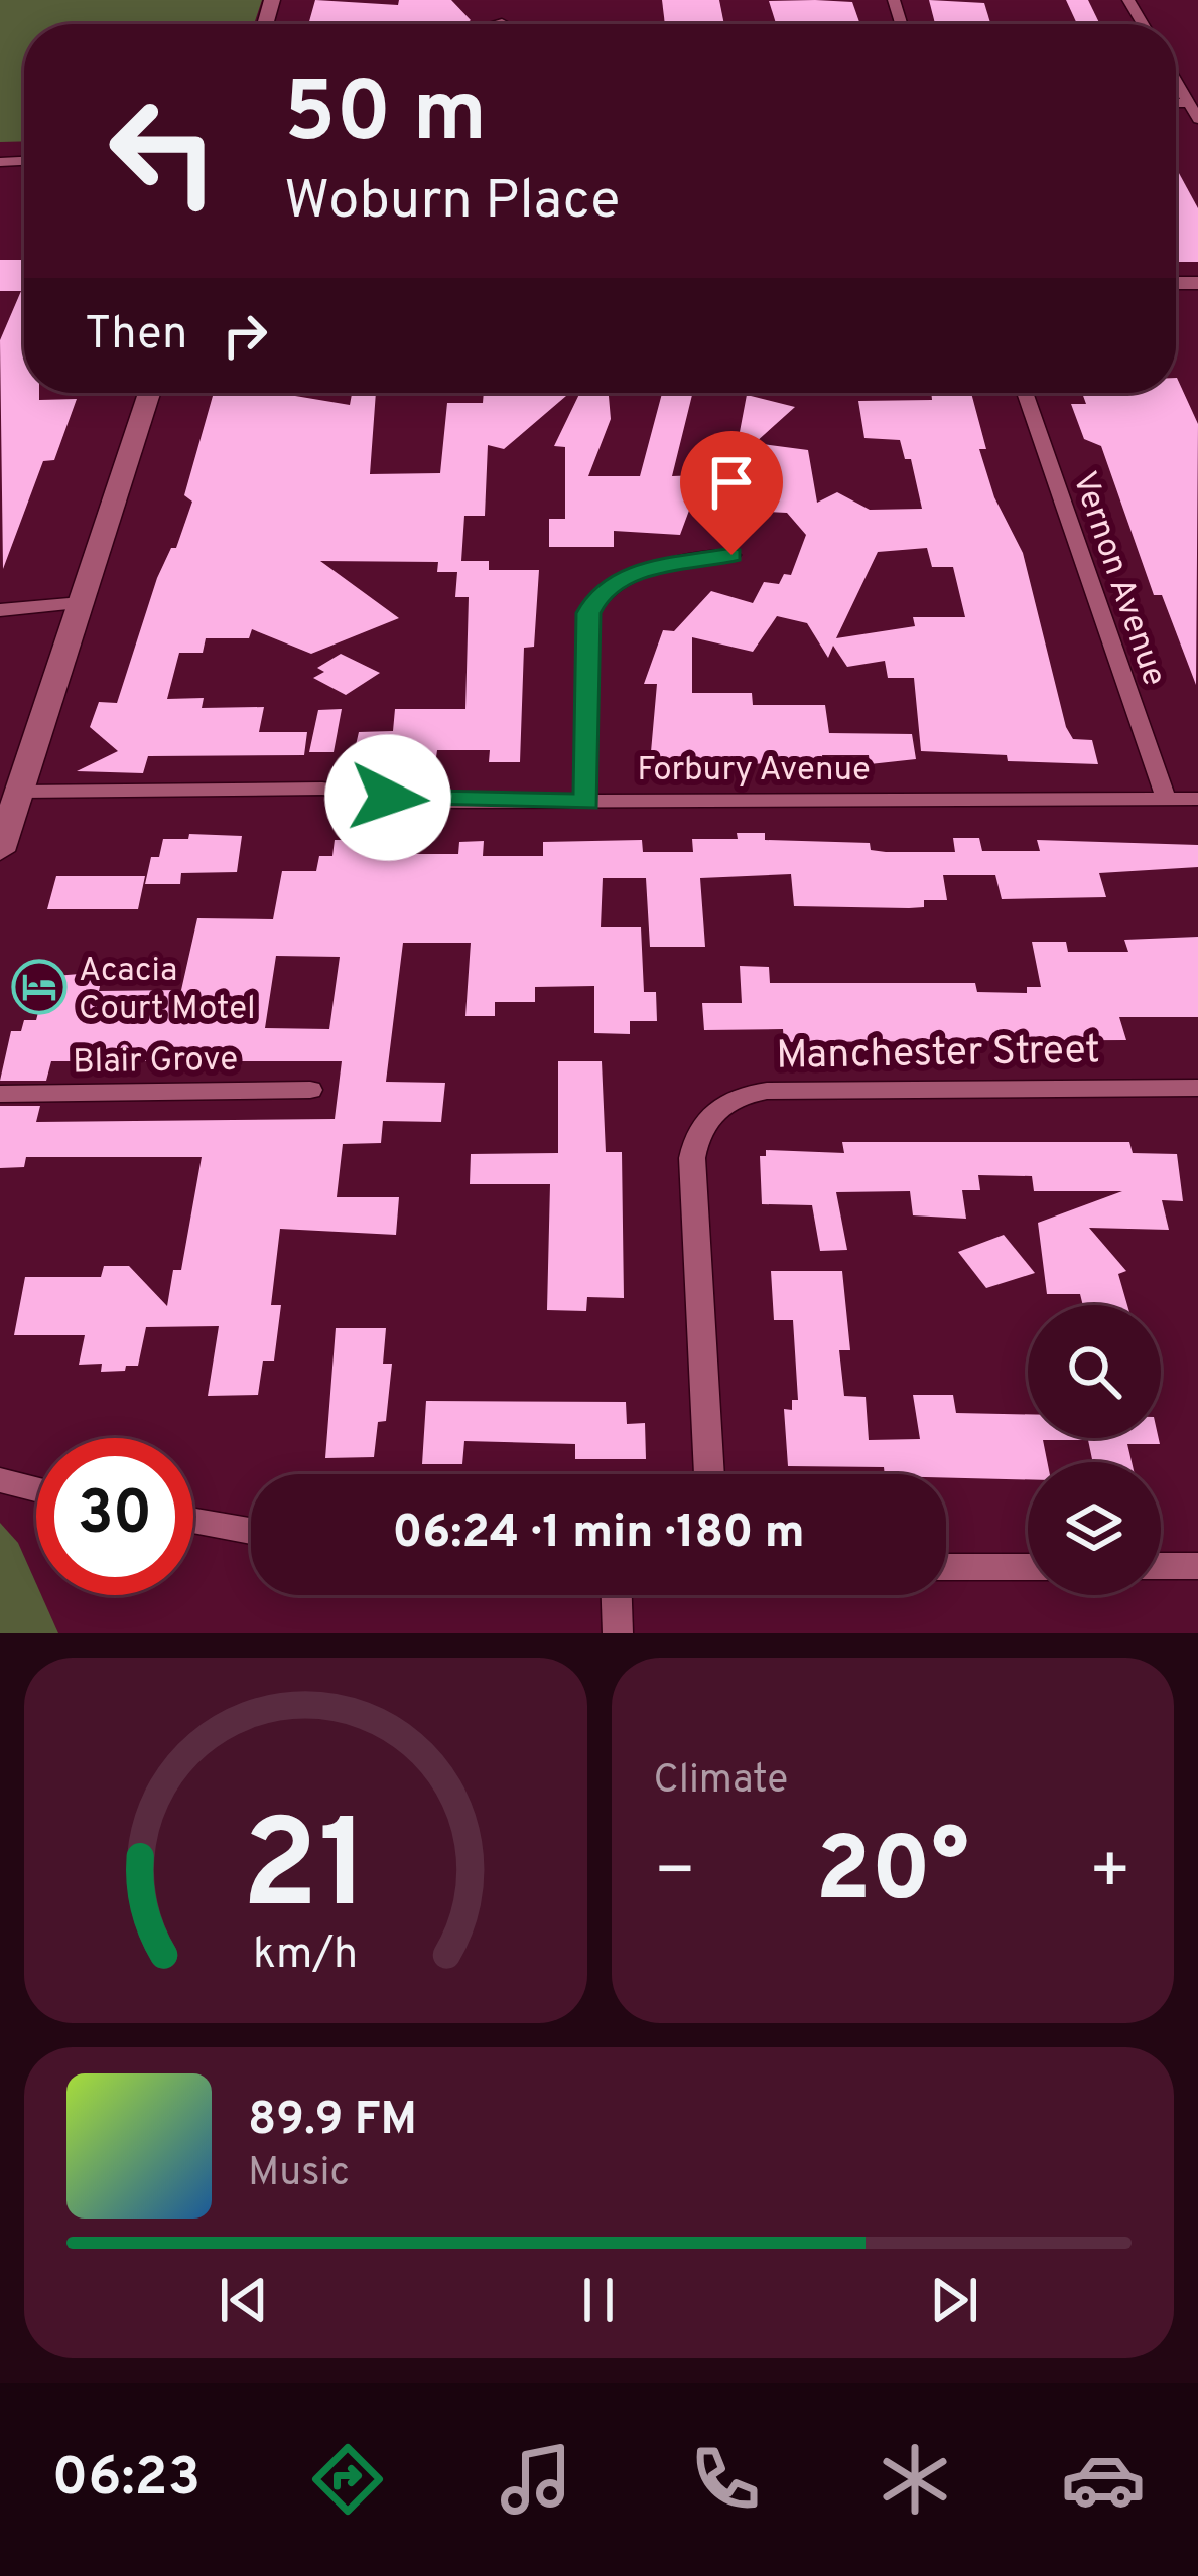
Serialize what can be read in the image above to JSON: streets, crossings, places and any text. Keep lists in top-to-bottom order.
{
  "streets": {
    "street": [
      "Vernon Avenue",
      "Forbury Avenue",
      "Manchester Street",
      "Blair Grove"
    ]
  },
  "crossings": [
    ["Vernon Avenue", "Forbury Avenue"]
  ],
  "places": {
    "hotel": ["Acacia Court Motel"]
  },
  "page": {
    "turn": ["50 m", "Woburn Place"],
    "then": "Then",
    "limit": "30",
    "trip": "06:24 · 1 min · 180 m",
    "tile": "Climate",
    "heat": ["−", "20°", "+"],
    "song": ["89.9 FM", "Music"],
    "tabs": "06:23",
    "gauge": ["21", "km/h"]
  }
}
